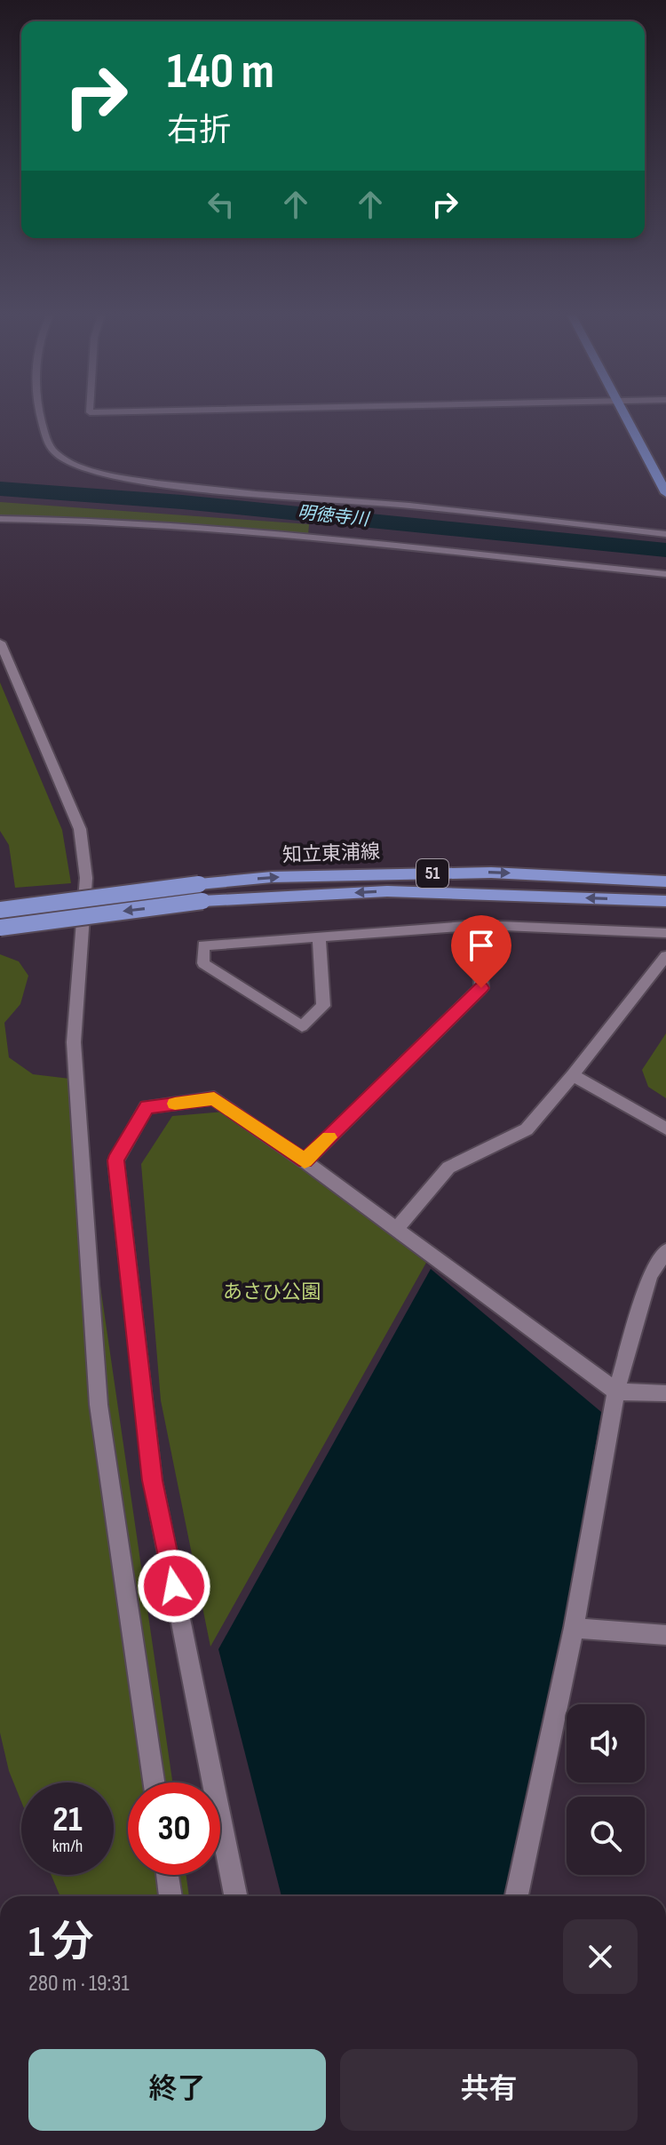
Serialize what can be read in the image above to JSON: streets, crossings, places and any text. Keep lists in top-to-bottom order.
{
  "streets": {
    "main road": ["知立東浦線", "51"]
  },
  "water": ["明徳寺川"],
  "parks": ["あさひ公園"],
  "page": {
    "turn": ["140 m", "右折"],
    "speed": "21 km/h",
    "limit": "30",
    "heading": ["1 分", "280 m · 19:31"],
    "buttons": ["終了", "共有"]
  }
}
